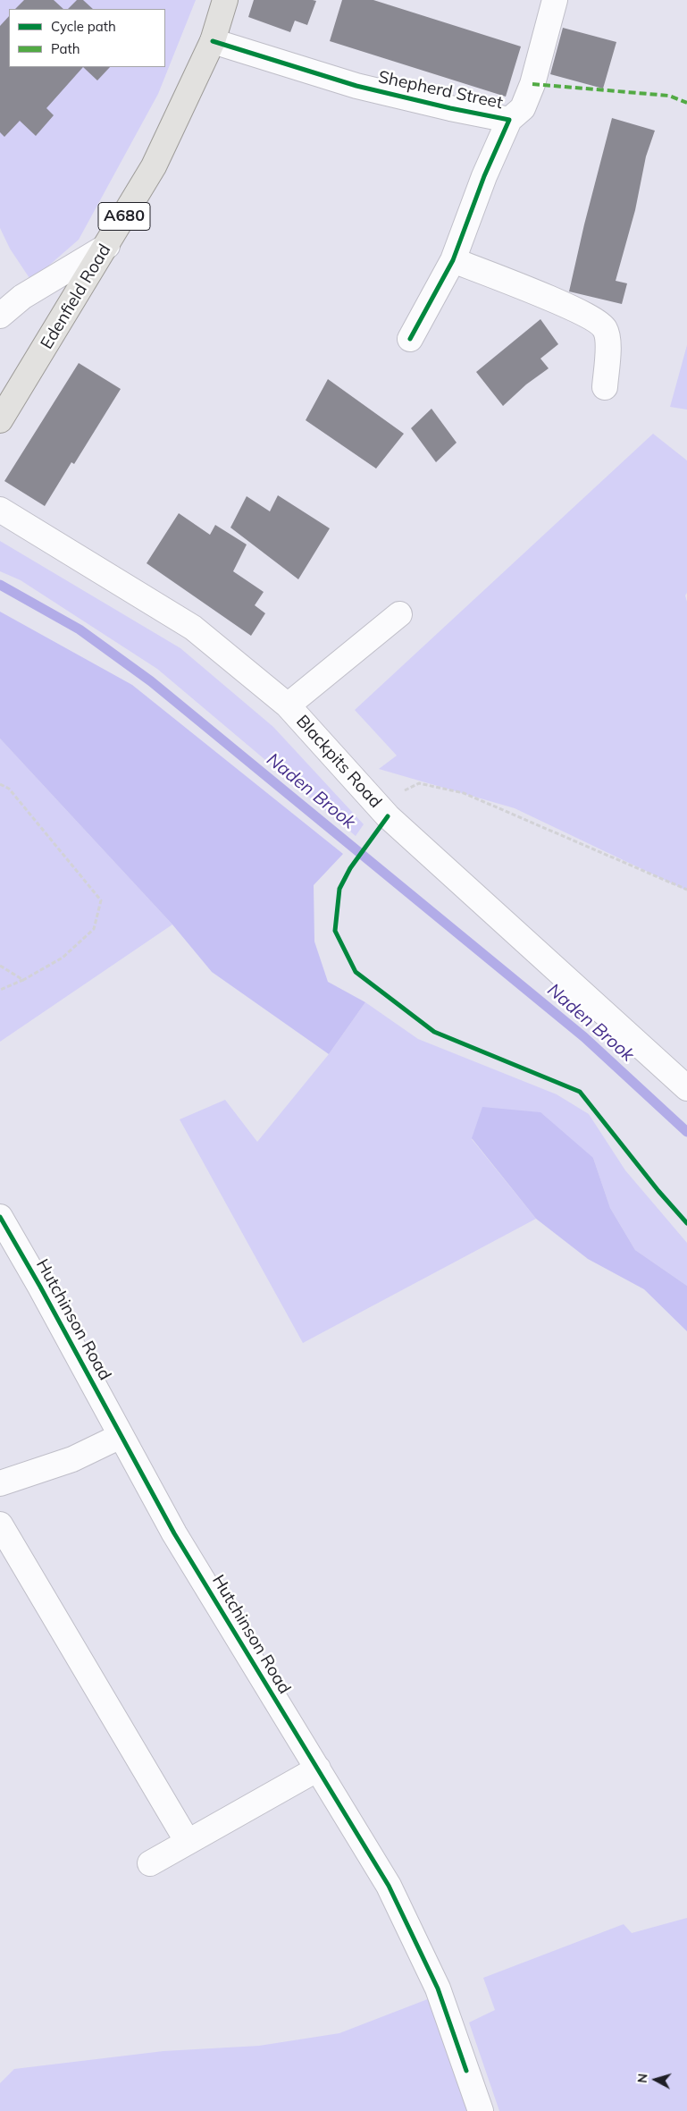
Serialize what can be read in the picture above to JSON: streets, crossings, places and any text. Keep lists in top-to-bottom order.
{
  "streets": {
    "main road": ["A680", "Edenfield Road"],
    "street": ["Shepherd Street", "Blackpits Road", "Hutchinson Road"]
  },
  "crossings": [
    ["Shepherd Street", "Edenfield Road"]
  ],
  "water": ["Naden Brook"],
  "legend": ["Cycle path", "Path"],
  "north": "left"
}
